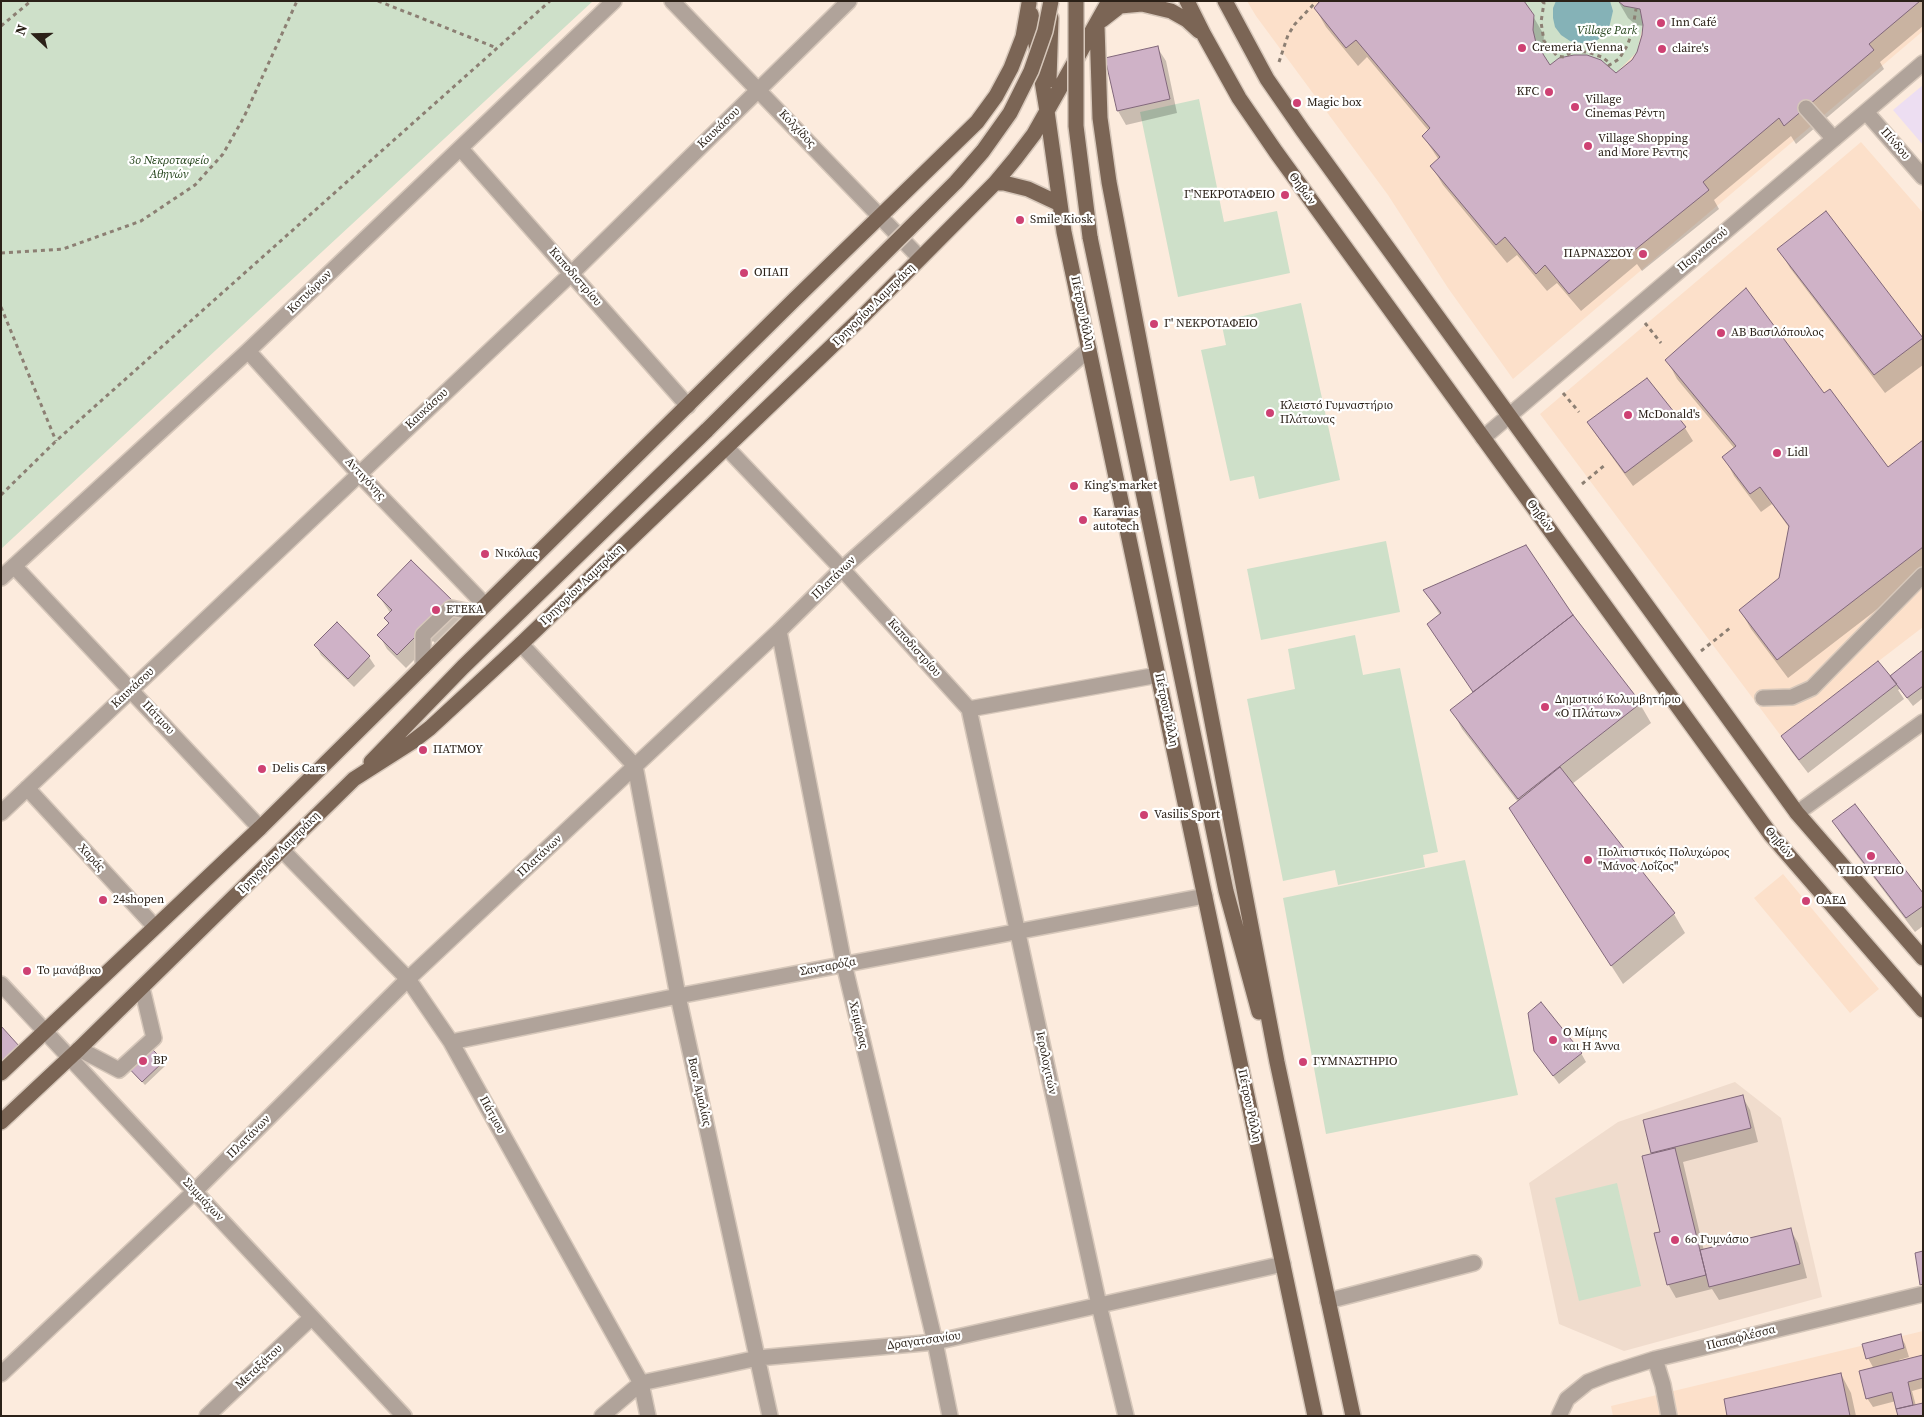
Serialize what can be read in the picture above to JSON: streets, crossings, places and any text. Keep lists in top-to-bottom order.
{
  "streets": {
    "main road": ["Θηβών", "Γρηγορίου Λαμπράκη", "Πέτρου Ράλλη"],
    "street": [
      "Καυκάσου",
      "Κολχίδος",
      "Πίνδου",
      "Παρνασσού",
      "Καποδιστρίου",
      "Κοτυώρων",
      "Αντιγόνης",
      "Πλατάνων",
      "Πάτμου",
      "Χαράς",
      "Σανταρόζα",
      "Χειμάρας",
      "Ιερολοχιτών",
      "Βασ. Αμαλίας",
      "Συμμάχων",
      "Παπαφλέσσα",
      "Δραγατσανίου",
      "Μεταξάτου"
    ]
  },
  "crossings": [
    ["Καυκάσου", "Κολχίδος"],
    ["Καυκάσου", "Καποδιστρίου"],
    ["Καυκάσου", "Αντιγόνης"],
    ["Καυκάσου", "Πάτμου"],
    ["Καυκάσου", "Χαράς"],
    ["Κολχίδος", "Γρηγορίου Λαμπράκη"],
    ["Πίνδου", "Παρνασσού"],
    ["Θηβών", "Παρνασσού"],
    ["Καποδιστρίου", "Κοτυώρων"],
    ["Καποδιστρίου", "Γρηγορίου Λαμπράκη"],
    ["Καποδιστρίου", "Πλατάνων"],
    ["Καποδιστρίου", "Ιερολοχιτών"],
    ["Κοτυώρων", "Αντιγόνης"],
    ["Κοτυώρων", "Πάτμου"],
    ["Γρηγορίου Λαμπράκη", "Πέτρου Ράλλη"],
    ["Γρηγορίου Λαμπράκη", "Πάτμου"],
    ["Γρηγορίου Λαμπράκη", "Συμμάχων"],
    ["Πέτρου Ράλλη", "Πλατάνων"],
    ["Πέτρου Ράλλη", "Σανταρόζα"],
    ["Πέτρου Ράλλη", "Δραγατσανίου"],
    ["Πλατάνων", "Πάτμου"],
    ["Πλατάνων", "Χειμάρας"],
    ["Πλατάνων", "Βασ. Αμαλίας"],
    ["Πλατάνων", "Συμμάχων"],
    ["Πάτμου", "Σανταρόζα"],
    ["Πάτμου", "Δραγατσανίου"],
    ["Σανταρόζα", "Χειμάρας"],
    ["Σανταρόζα", "Ιερολοχιτών"],
    ["Σανταρόζα", "Βασ. Αμαλίας"],
    ["Χειμάρας", "Δραγατσανίου"],
    ["Ιερολοχιτών", "Δραγατσανίου"],
    ["Βασ. Αμαλίας", "Δραγατσανίου"],
    ["Συμμάχων", "Μεταξάτου"]
  ],
  "parks": ["Village Park", "3ο Νεκροταφείο Αθηνών"],
  "places": [
    "Inn Café",
    "Cremeria Vienna",
    "claire's",
    "KFC",
    "Magic box",
    "Village Cinemas Ρέντη",
    "Village Shopping and More Ρεντης",
    "Γ'ΝΕΚΡΟΤΑΦΕΙΟ",
    "Smile Kiosk",
    "ΠΑΡΝΑΣΣΟΥ",
    "ΟΠΑΠ",
    "Γ' ΝΕΚΡΟΤΑΦΕΙΟ",
    "ΑΒ Βασιλόπουλος",
    "Κλειστό Γυμναστήριο Πλάτωνας",
    "McDonald's",
    "Lidl",
    "King's market",
    "Karavias autotech",
    "Νικόλας",
    "ΕΤΕΚΑ",
    "Δημοτικό Κολυμβητήριο «Ο Πλάτων»",
    "ΠΑΤΜΟΥ",
    "Delis Cars",
    "Vasilis Sport",
    "ΥΠΟΥΡΓΕΙΟ",
    "Πολιτιστικός Πολυχώρος \"Μάνος Λοΐζος\"",
    "24shopen",
    "ΟΑΕΔ",
    "Το μανάβικο",
    "Ο Μίμης και Η Άννα",
    "BP",
    "ΓΥΜΝΑΣΤΗΡΙΟ",
    "6ο Γυμνάσιο"
  ],
  "north": "left"
}
